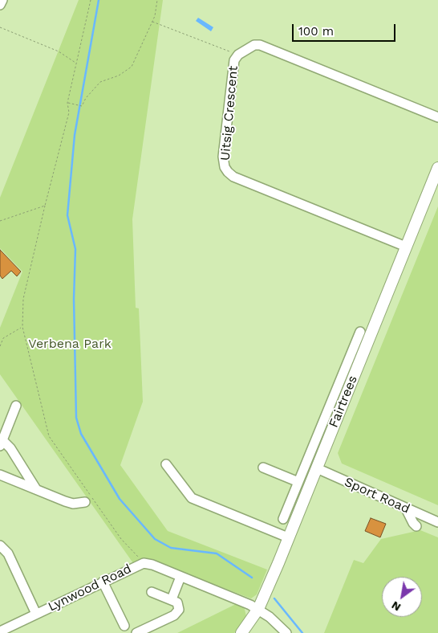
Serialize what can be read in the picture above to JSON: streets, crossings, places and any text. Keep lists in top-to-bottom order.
{
  "streets": {
    "main road": ["Fairtrees"],
    "street": ["Uitsig Crescent", "Sport Road", "Lynwood Road"]
  },
  "crossings": [
    ["Uitsig Crescent", "Fairtrees"],
    ["Fairtrees", "Sport Road"],
    ["Fairtrees", "Lynwood Road"]
  ],
  "parks": ["Verbena Park"],
  "scale_bar": "100 m",
  "north": "bottom left"
}
